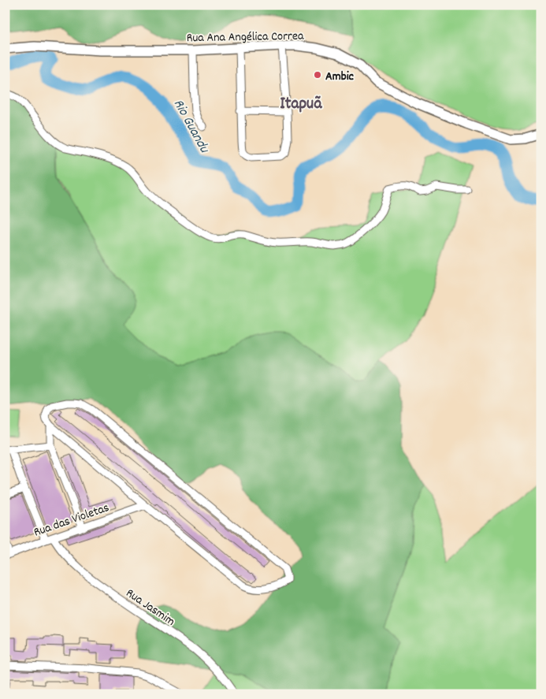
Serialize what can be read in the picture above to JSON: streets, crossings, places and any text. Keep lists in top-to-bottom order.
{
  "streets": {
    "street": ["Rua Ana Angélica Correa", "Rua das Violetas", "Rua Jasmim"]
  },
  "crossings": [
    ["Rua das Violetas", "Rua Jasmim"]
  ],
  "districts": ["Itapuã"],
  "water": ["Rio Guandu"],
  "places": ["Ambic"]
}
